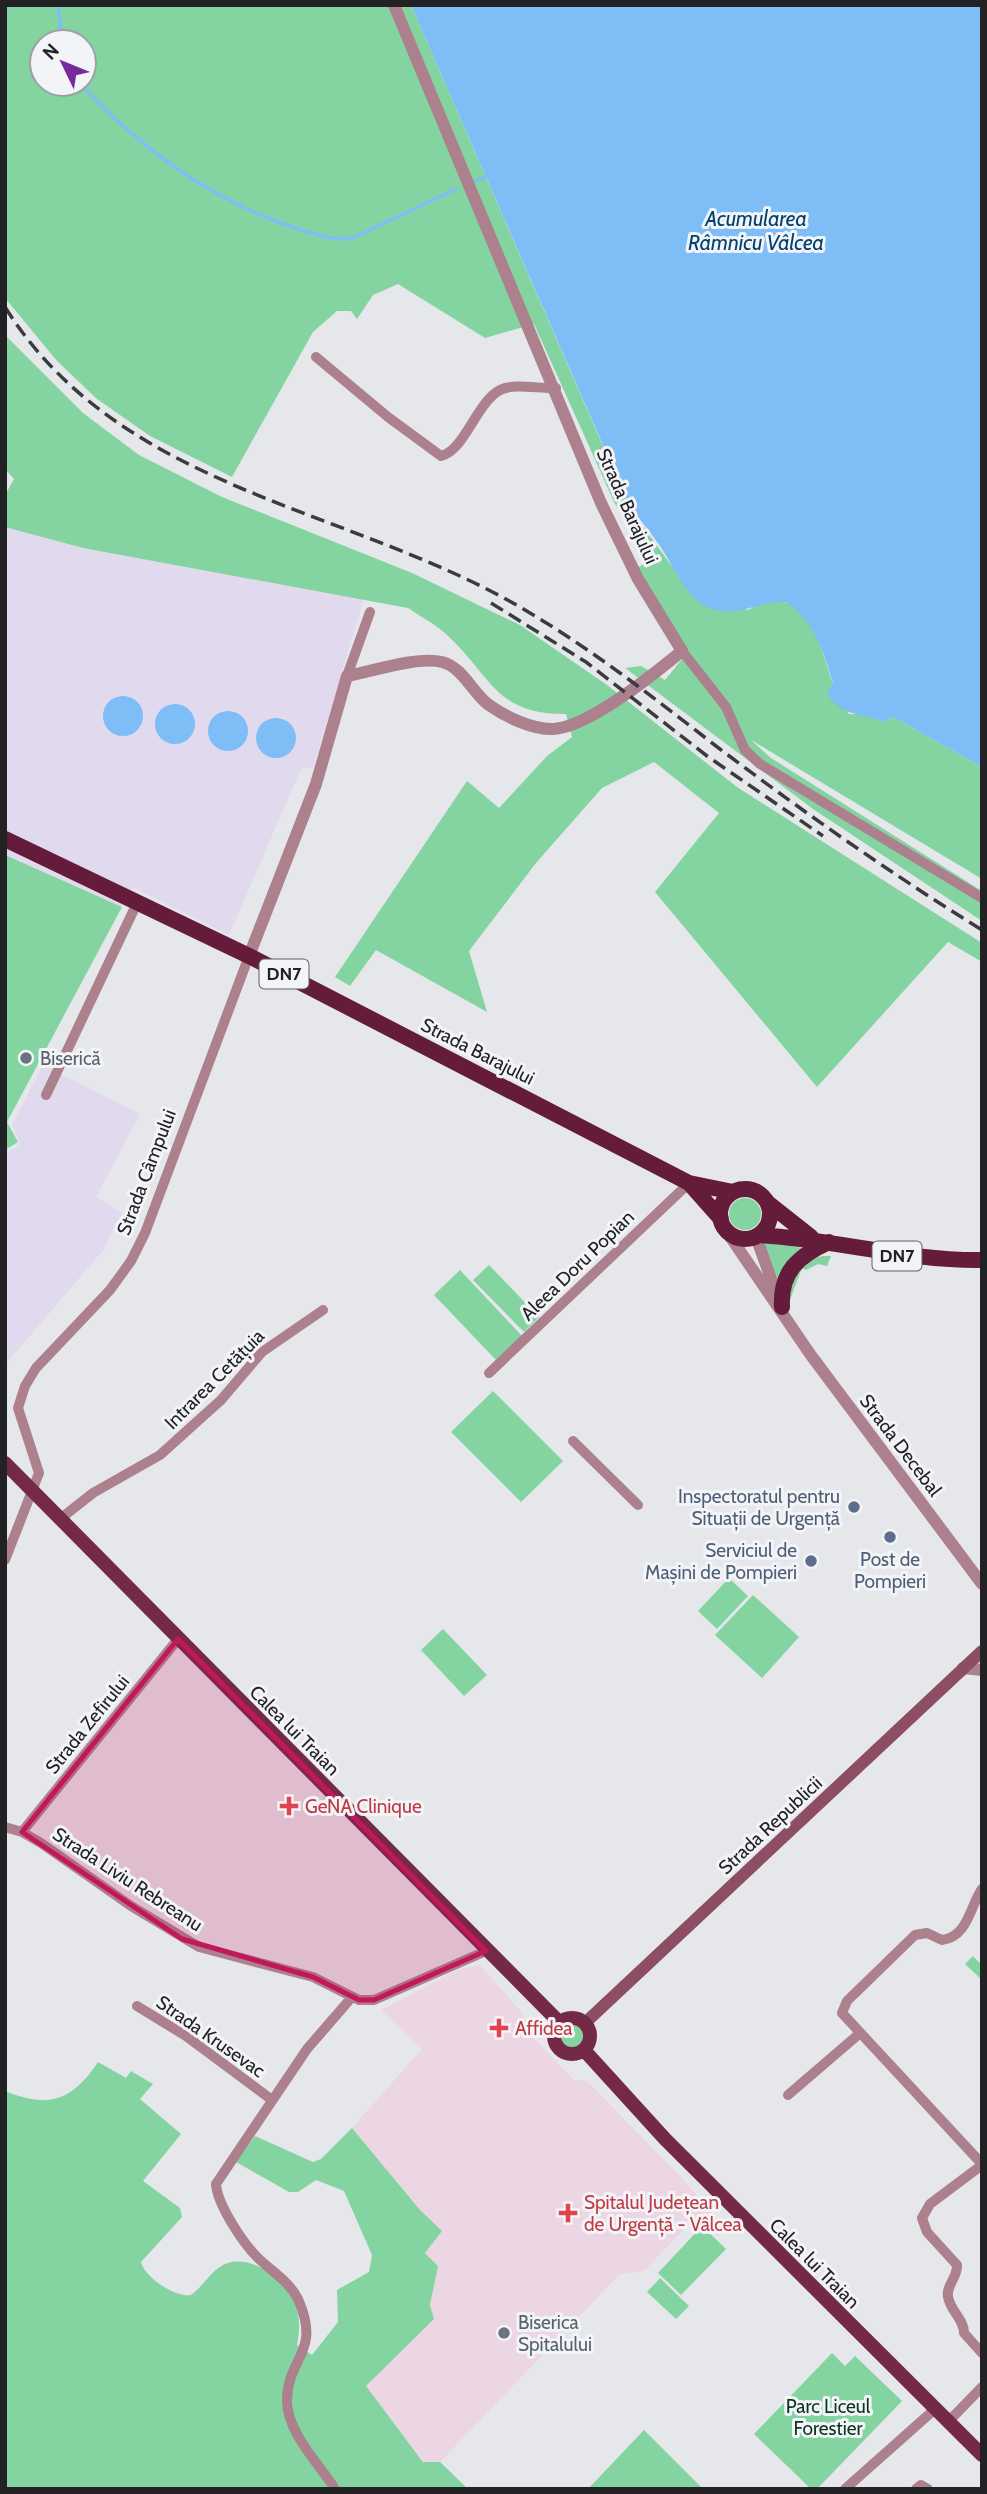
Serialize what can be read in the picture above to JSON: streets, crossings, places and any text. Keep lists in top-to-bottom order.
{
  "streets": {
    "highway": ["Strada Barajului", "DN7"],
    "main road": ["Calea lui Traian", "Strada Republicii"],
    "street": [
      "Strada Câmpului",
      "Aleea Doru Popian",
      "Intrarea Cetățuia",
      "Strada Decebal",
      "Strada Zefirului",
      "Strada Liviu Rebreanu",
      "Strada Krusevac"
    ]
  },
  "crossings": [
    ["Strada Barajului", "DN7"],
    ["Strada Barajului", "Strada Câmpului"],
    ["Strada Barajului", "Aleea Doru Popian"],
    ["Strada Barajului", "Strada Decebal"],
    ["DN7", "Strada Decebal"],
    ["Strada Câmpului", "Calea lui Traian"],
    ["Intrarea Cetățuia", "Calea lui Traian"],
    ["Strada Zefirului", "Calea lui Traian"],
    ["Strada Zefirului", "Strada Liviu Rebreanu"],
    ["Calea lui Traian", "Strada Republicii"]
  ],
  "water": ["Acumularea Râmnicu Vâlcea"],
  "parks": ["Parc Liceul Forestier"],
  "places": {
    "other": [
      "Biserică",
      "Inspectoratul pentru Situații de Urgență",
      "Post de Pompieri",
      "Serviciul de Mașini de Pompieri",
      "Biserica Spitalului"
    ],
    "health": ["GeNA Clinique", "Affidea", "Spitalul Județean de Urgență - Vâlcea"]
  },
  "north": "top left"
}
